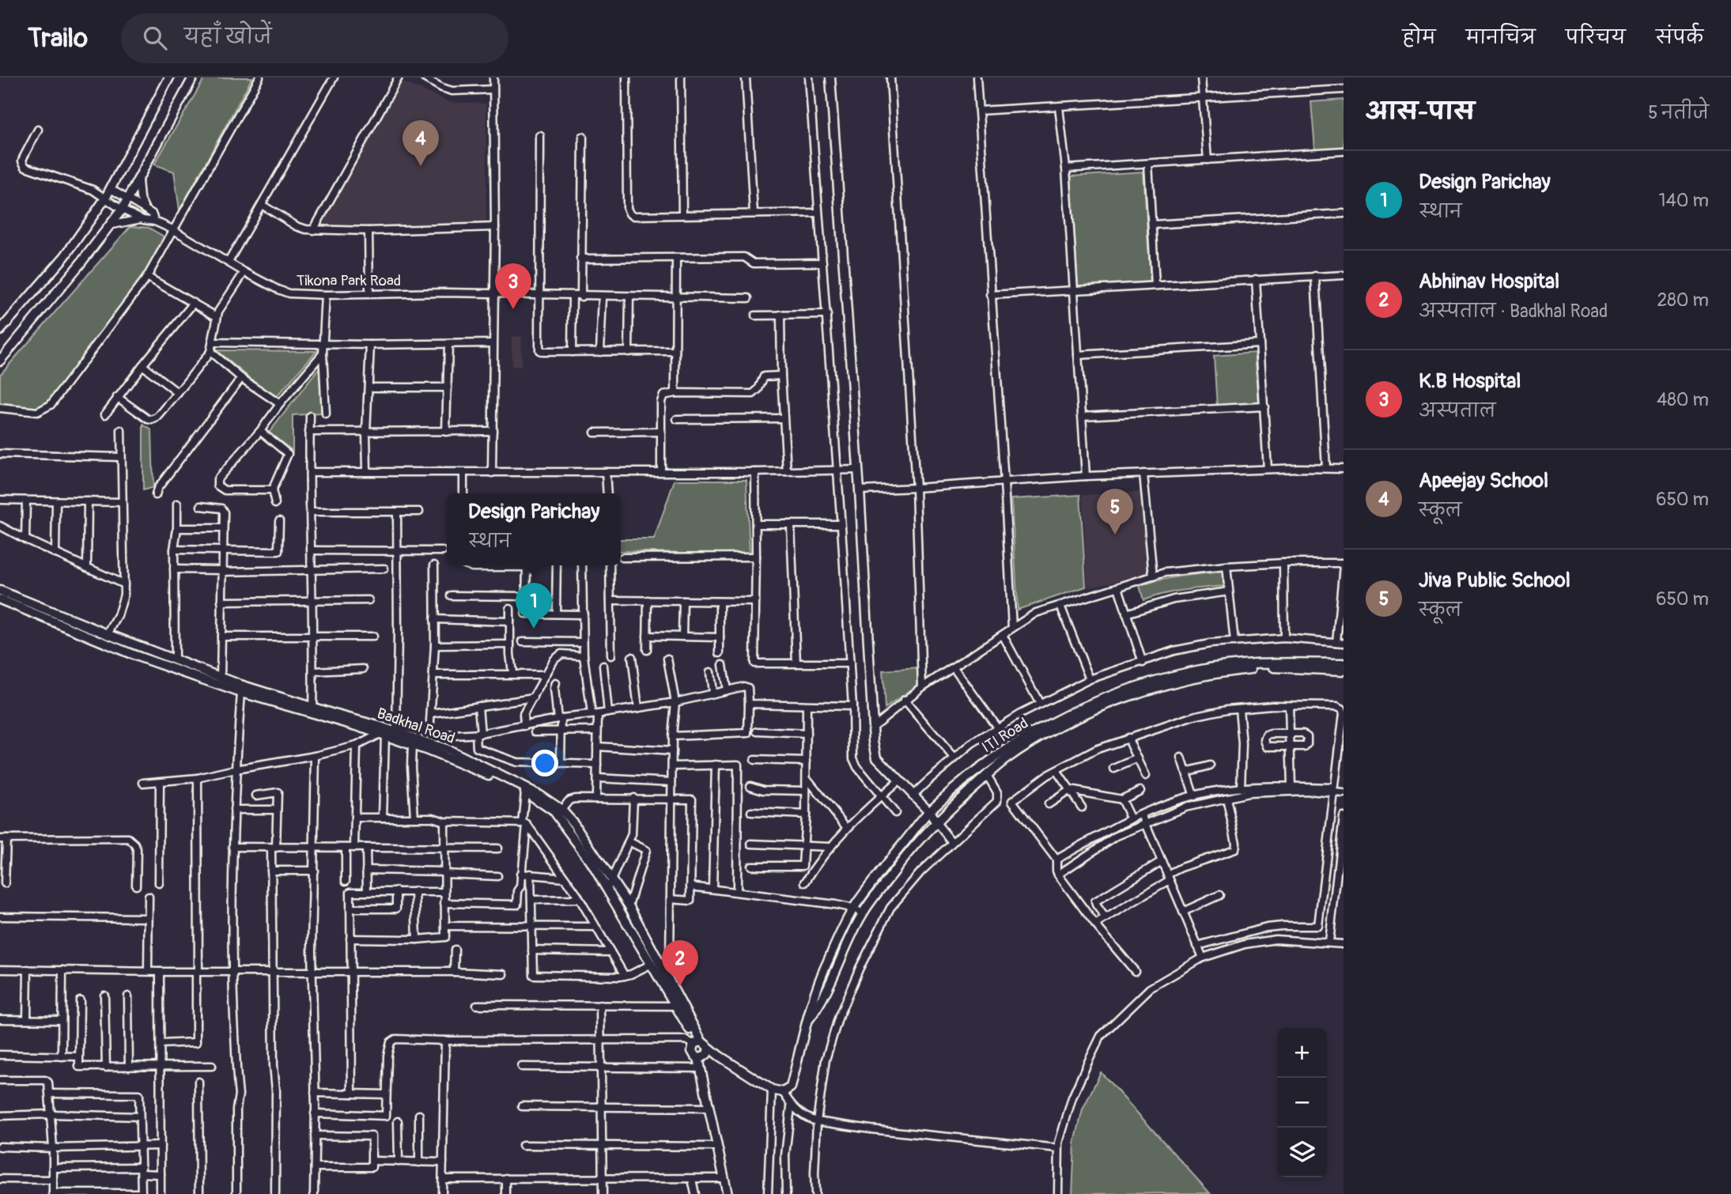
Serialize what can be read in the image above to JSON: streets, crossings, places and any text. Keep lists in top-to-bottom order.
{
  "streets": {
    "street": ["Tikona Park Road", "Badkhal Road", "ITI Road"]
  },
  "page": {
    "header": "Trailo",
    "search": "यहाँ खोजें",
    "nav": [
      "होम",
      "मानचित्र",
      "परिचय",
      "संपर्क"
    ],
    "heading": ["आस-पास", "5 नतीजे"],
    "pins": [
      "4",
      "3",
      "5",
      "1",
      "2"
    ],
    "list": [
      {
        "mark": "1",
        "name": "Design Parichay",
        "note": "स्थान",
        "value": "140 m"
      },
      {
        "mark": "2",
        "name": "Abhinav Hospital",
        "note": "अस्पताल · Badkhal Road",
        "value": "280 m"
      },
      {
        "mark": "3",
        "name": "K.B Hospital",
        "note": "अस्पताल",
        "value": "480 m"
      },
      {
        "mark": "4",
        "name": "Apeejay School",
        "note": "स्कूल",
        "value": "650 m"
      },
      {
        "mark": "5",
        "name": "Jiva Public School",
        "note": "स्कूल",
        "value": "650 m"
      }
    ],
    "popup": ["Design Parichay", "स्थान"],
    "map_buttons": ["+", "−"]
  }
}
